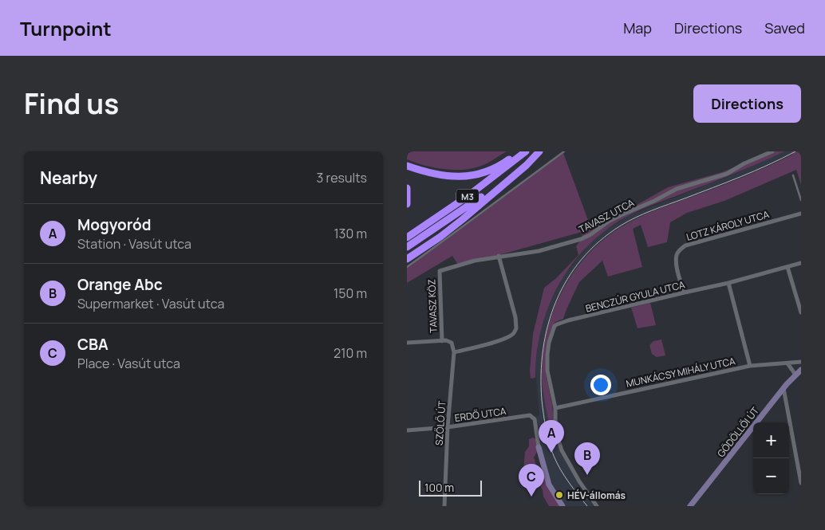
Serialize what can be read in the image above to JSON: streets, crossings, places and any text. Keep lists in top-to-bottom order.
{
  "streets": {
    "highway": ["M3"],
    "main road": ["GÖDÖLLŐI ÚT"],
    "street": [
      "TAVASZ UTCA",
      "LOTZ KÁROLY UTCA",
      "BENCZÚR GYULA UTCA",
      "TAVASZ KÖZ",
      "MUNKÁCSY MIHÁLY UTCA",
      "ERDŐ UTCA",
      "SZŐLŐ ÚT"
    ]
  },
  "crossings": [
    ["TAVASZ UTCA", "TAVASZ KÖZ"],
    ["LOTZ KÁROLY UTCA", "BENCZÚR GYULA UTCA"],
    ["BENCZÚR GYULA UTCA", "MUNKÁCSY MIHÁLY UTCA"],
    ["TAVASZ KÖZ", "SZŐLŐ ÚT"],
    ["ERDŐ UTCA", "SZŐLŐ ÚT"]
  ],
  "places": ["HÉV-állomás"],
  "scale_bar": "100 m",
  "page": {
    "header": "Turnpoint",
    "nav": ["Map", "Directions", "Saved"],
    "title": "Find us",
    "buttons": "Directions",
    "heading": ["Nearby", "3 results"],
    "list": [
      {
        "mark": "A",
        "name": "Mogyoród",
        "note": "Station · Vasút utca",
        "value": "130 m"
      },
      {
        "mark": "B",
        "name": "Orange Abc",
        "note": "Supermarket · Vasút utca",
        "value": "150 m"
      },
      {
        "mark": "C",
        "name": "CBA",
        "note": "Place · Vasút utca",
        "value": "210 m"
      }
    ],
    "pins": ["A", "B", "C"],
    "map_buttons": ["+", "−"],
    "scale": "100 m"
  }
}
